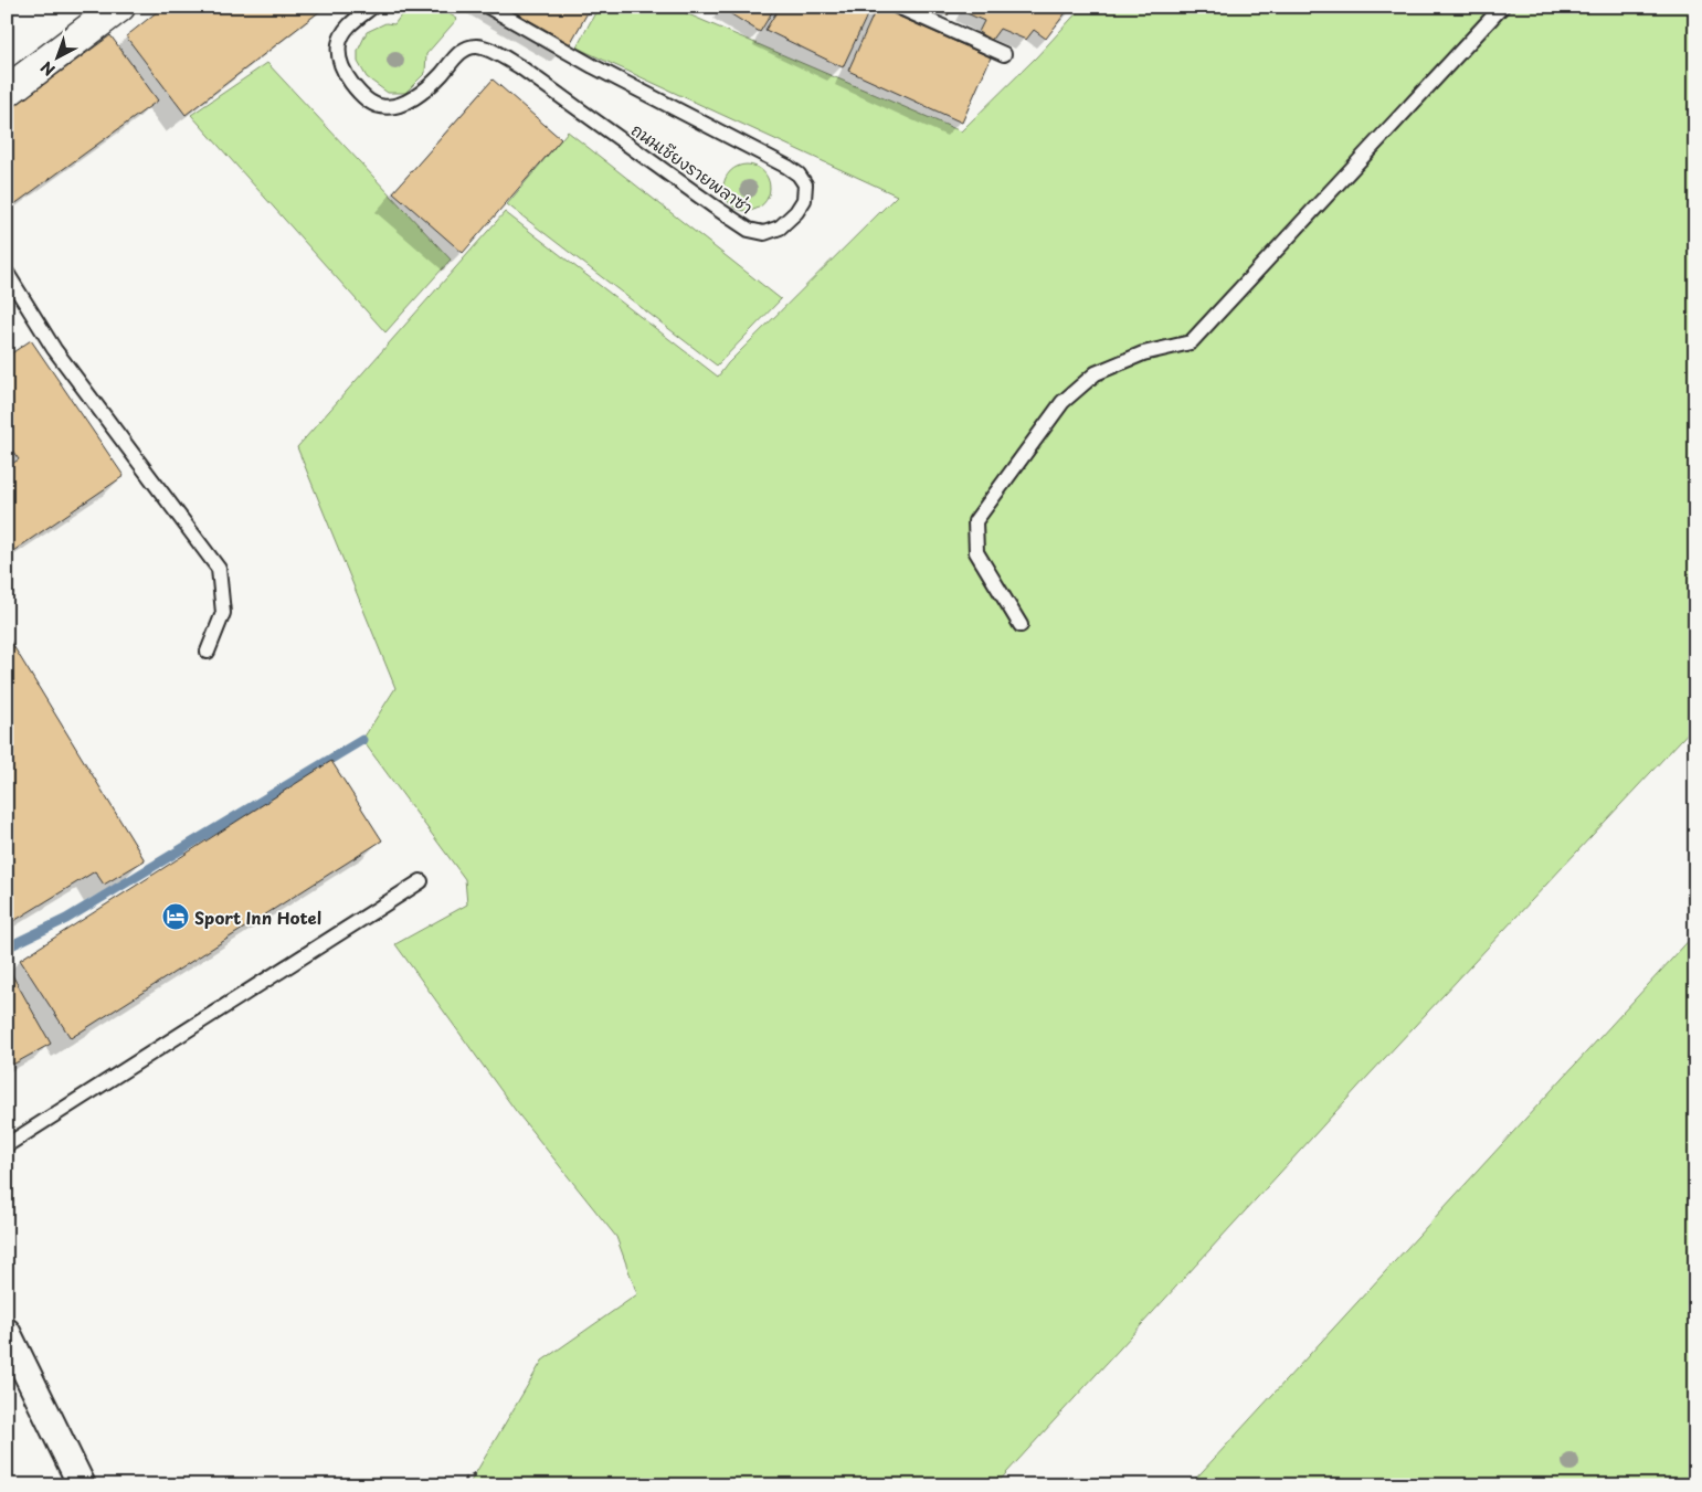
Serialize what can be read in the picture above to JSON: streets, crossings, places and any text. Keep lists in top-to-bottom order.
{
  "streets": {
    "lane": ["ถนนเชียงรายพลาซ่า"]
  },
  "places": {
    "hotel": ["Sport Inn Hotel"]
  },
  "north": "bottom left"
}
